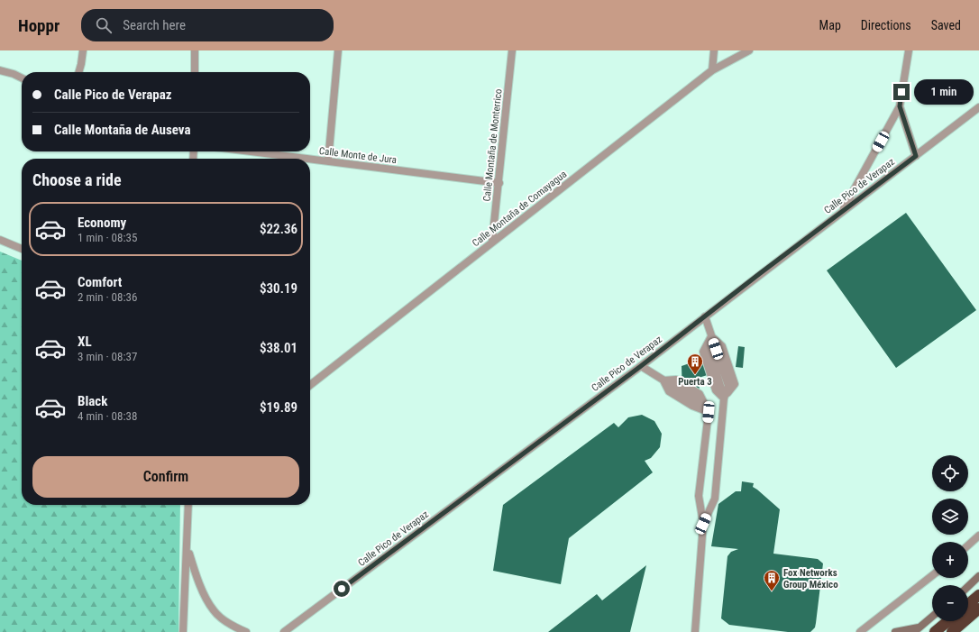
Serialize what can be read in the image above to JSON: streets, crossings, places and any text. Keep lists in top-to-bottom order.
{
  "streets": {
    "street": [
      "Calle Montaña de Monterrico",
      "Calle Monte de Jura",
      "Calle Pico de Verapaz",
      "Calle Montaña de Comayagua"
    ]
  },
  "crossings": [
    ["Calle Montaña de Monterrico", "Calle Monte de Jura"],
    ["Calle Montaña de Monterrico", "Calle Montaña de Comayagua"]
  ],
  "places": {
    "building": ["Puerta 3", "Fox Networks Group México"]
  },
  "page": {
    "header": "Hoppr",
    "search": "Search here",
    "nav": ["Map", "Directions", "Saved"],
    "banner": ["Calle Pico de Verapaz", "Calle Montaña de Auseva"],
    "bubble": "1 min",
    "heading": "Choose a ride",
    "list": [
      {
        "name": "Economy",
        "note": "1 min · 08:35",
        "value": "$22.36"
      },
      {
        "name": "Comfort",
        "note": "2 min · 08:36",
        "value": "$30.19"
      },
      {
        "name": "XL",
        "note": "3 min · 08:37",
        "value": "$38.01"
      },
      {
        "name": "Black",
        "note": "4 min · 08:38",
        "value": "$19.89"
      }
    ],
    "buttons": "Confirm",
    "map_buttons": ["+", "−"]
  }
}
